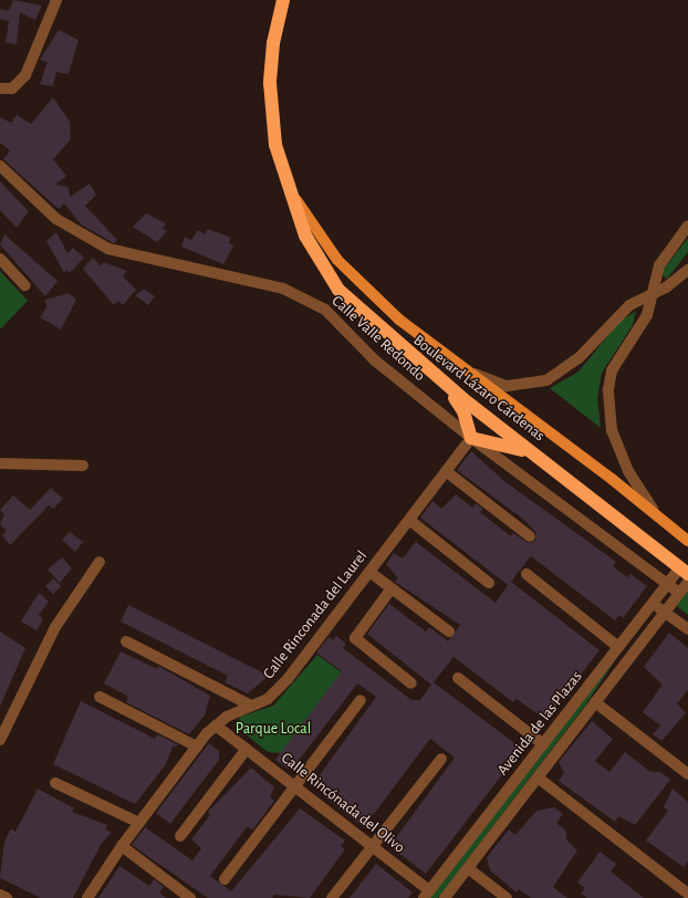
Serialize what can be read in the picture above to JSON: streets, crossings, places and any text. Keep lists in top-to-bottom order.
{
  "streets": {
    "highway": ["Boulevard Lázaro Cárdenas"],
    "street": [
      "Calle Valle Redondo",
      "Calle Rinconada del Laurel",
      "Avenida de las Plazas",
      "Calle Rincónada del Olivo"
    ]
  },
  "crossings": [
    ["Calle Valle Redondo", "Calle Rinconada del Laurel"],
    ["Calle Valle Redondo", "Avenida de las Plazas"],
    ["Boulevard Lázaro Cárdenas", "Avenida de las Plazas"],
    ["Calle Rinconada del Laurel", "Calle Rincónada del Olivo"],
    ["Avenida de las Plazas", "Calle Rincónada del Olivo"]
  ],
  "parks": ["Parque Local"]
}
